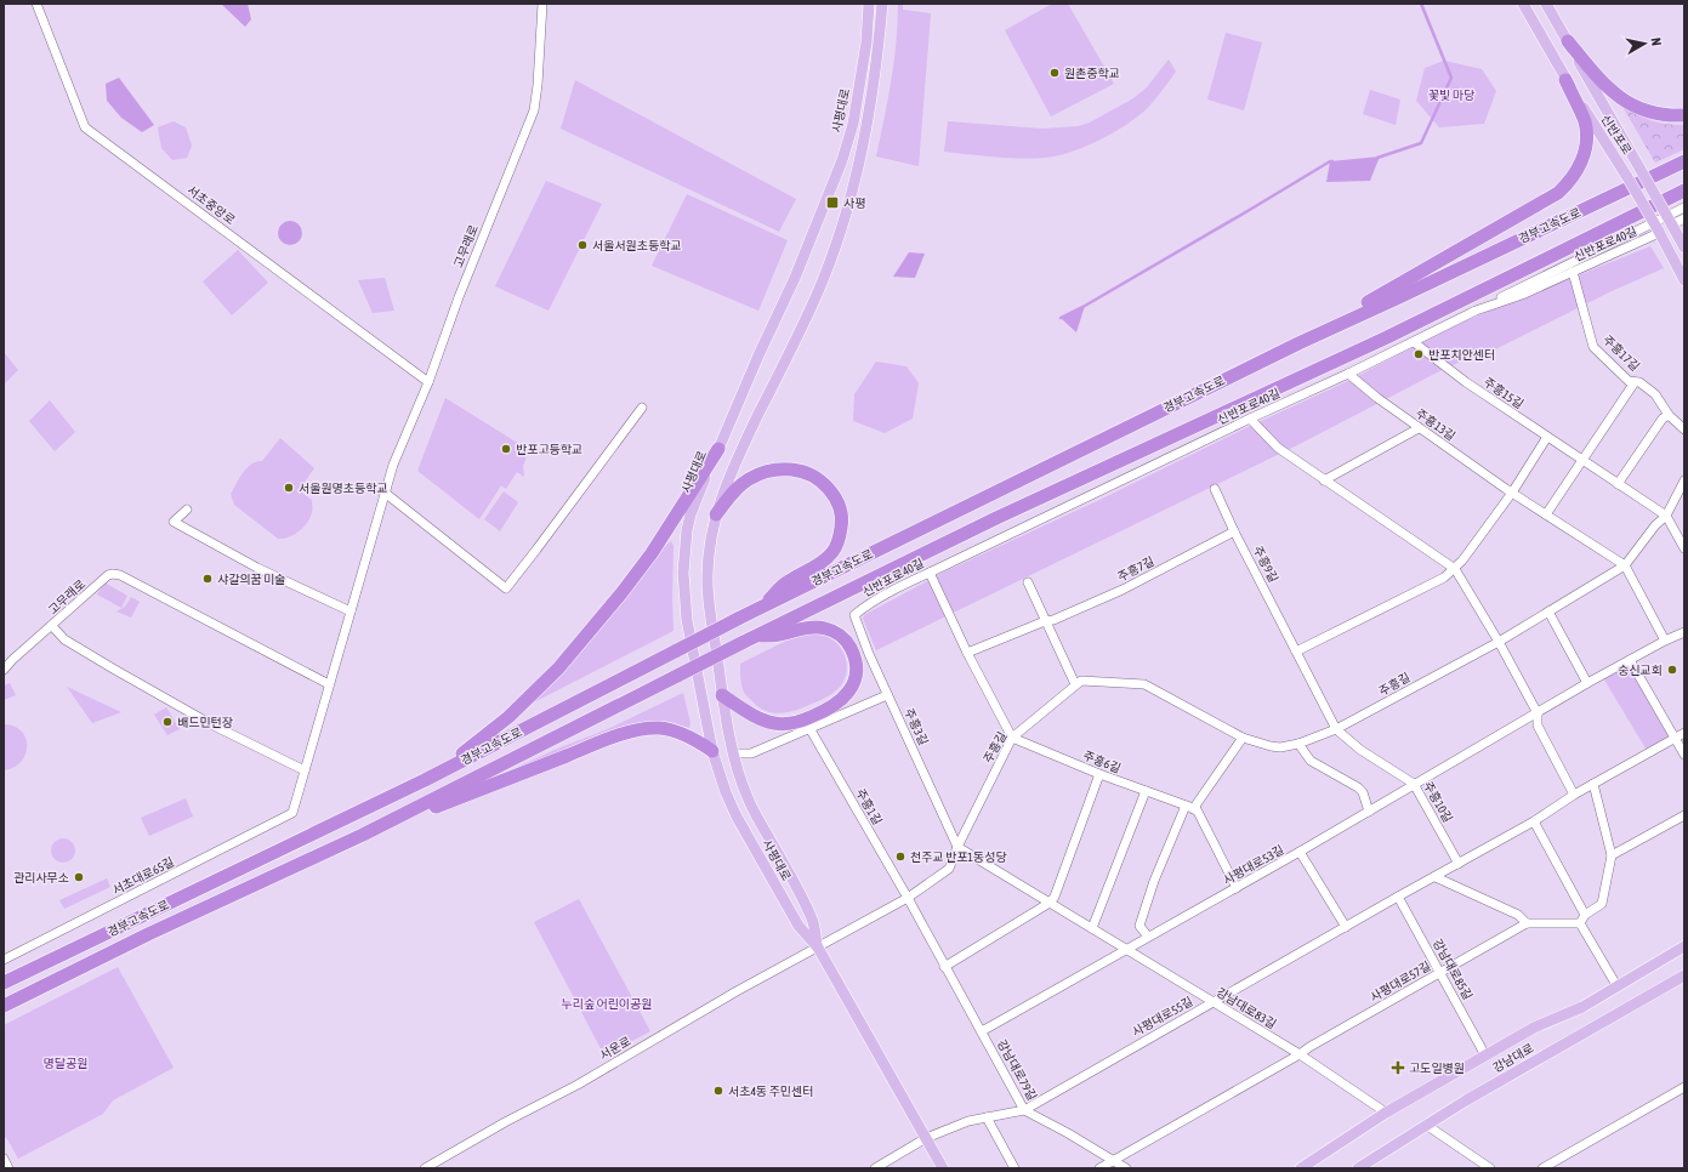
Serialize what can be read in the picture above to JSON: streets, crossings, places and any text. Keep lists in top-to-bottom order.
{
  "streets": {
    "highway": ["경부고속도로"],
    "main road": ["사평대로", "신반포로", "강남대로"],
    "street": [
      "서초중앙로",
      "신반포로40길",
      "고무래로",
      "주흥17길",
      "주흥15길",
      "주흥13길",
      "주흥9길",
      "주흥7길",
      "주흥길",
      "주흥3길",
      "주흥6길",
      "주흥10길",
      "주흥1길",
      "사평대로53길",
      "서초대로65길",
      "강남대로85길",
      "사평대로57길",
      "강남대로83길",
      "사평대로55길",
      "서운로",
      "강남대로79길"
    ]
  },
  "crossings": [
    ["사평대로", "주흥길"],
    ["사평대로", "사평대로55길"],
    ["사평대로", "서운로"],
    ["신반포로", "신반포로40길"],
    ["서초중앙로", "고무래로"],
    ["신반포로40길", "주흥17길"],
    ["신반포로40길", "주흥15길"],
    ["신반포로40길", "주흥13길"],
    ["신반포로40길", "주흥3길"],
    ["고무래로", "서초대로65길"],
    ["주흥15길", "주흥길"],
    ["주흥13길", "주흥길"],
    ["주흥9길", "주흥7길"],
    ["주흥9길", "주흥길"],
    ["주흥9길", "주흥10길"],
    ["주흥길", "주흥3길"],
    ["주흥길", "주흥6길"],
    ["주흥길", "주흥10길"],
    ["주흥길", "주흥1길"],
    ["주흥길", "강남대로83길"],
    ["주흥길", "서운로"],
    ["주흥길", "강남대로79길"],
    ["주흥3길", "강남대로83길"],
    ["주흥10길", "사평대로53길"],
    ["주흥10길", "사평대로55길"],
    ["주흥1길", "강남대로79길"],
    ["사평대로53길", "강남대로83길"],
    ["사평대로53길", "강남대로79길"],
    ["강남대로85길", "사평대로57길"],
    ["강남대로85길", "사평대로55길"],
    ["강남대로85길", "강남대로"],
    ["사평대로57길", "강남대로83길"],
    ["사평대로57길", "강남대로79길"],
    ["강남대로83길", "사평대로55길"],
    ["강남대로83길", "강남대로"],
    ["사평대로55길", "강남대로79길"]
  ],
  "parks": ["꽃빛 마당", "누리숲 어린이공원", "명달공원"],
  "places": {
    "other": [
      "원촌중학교",
      "서울서원초등학교",
      "반포치안센터",
      "반포고등학교",
      "서울원명초등학교",
      "샤갈의꿈 미술",
      "숭신교회",
      "배드민턴장",
      "천주교 반포1동성당",
      "관리사무소",
      "서초4동 주민센터"
    ],
    "transit": ["사평"],
    "health": ["고도일병원"]
  },
  "north": "right"
}
